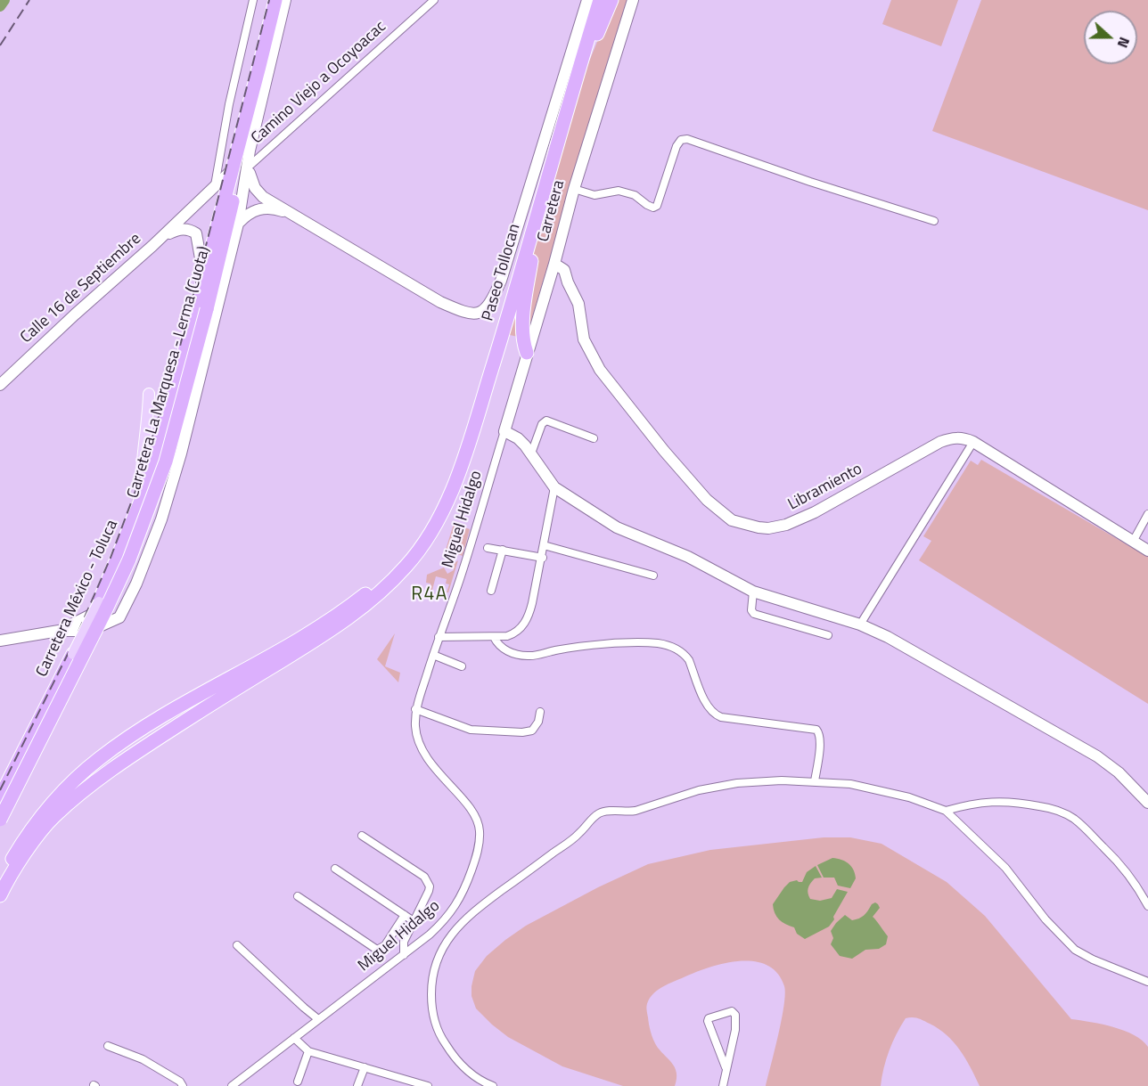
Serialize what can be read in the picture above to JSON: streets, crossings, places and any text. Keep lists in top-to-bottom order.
{
  "streets": {
    "highway": ["Paseo Tollocan", "Carretera La Marquesa - Lerma (Cuota)", "Carretera México - Toluca"],
    "main road": ["Carretera", "Calle 16 de Septiembre", "Libramiento"],
    "street": ["Camino Viejo a Ocoyoacac", "Miguel Hidalgo"]
  },
  "crossings": [
    ["Carretera", "Libramiento"],
    ["Carretera", "Miguel Hidalgo"],
    ["Calle 16 de Septiembre", "Carretera México - Toluca"],
    ["Carretera La Marquesa - Lerma (Cuota)", "Carretera México - Toluca"]
  ],
  "districts": ["R4A"],
  "north": "right"
}
